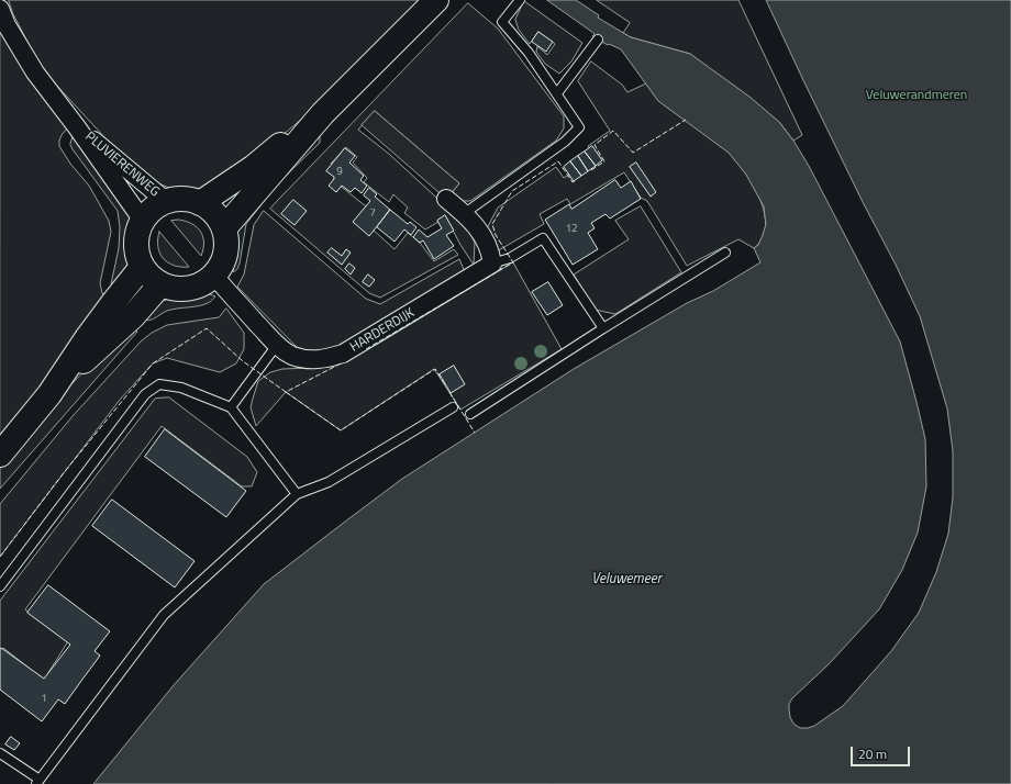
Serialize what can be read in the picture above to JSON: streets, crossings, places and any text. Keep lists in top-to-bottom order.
{
  "streets": {
    "street": ["PLUVIERENWEG", "HARDERDIJK"]
  },
  "crossings": [
    ["PLUVIERENWEG", "HARDERDIJK"]
  ],
  "water": ["Veluwemeer"],
  "parks": ["Veluwerandmeren"],
  "house_numbers": [
    "9",
    "7",
    "12",
    "1"
  ],
  "scale_bar": "20 m"
}
